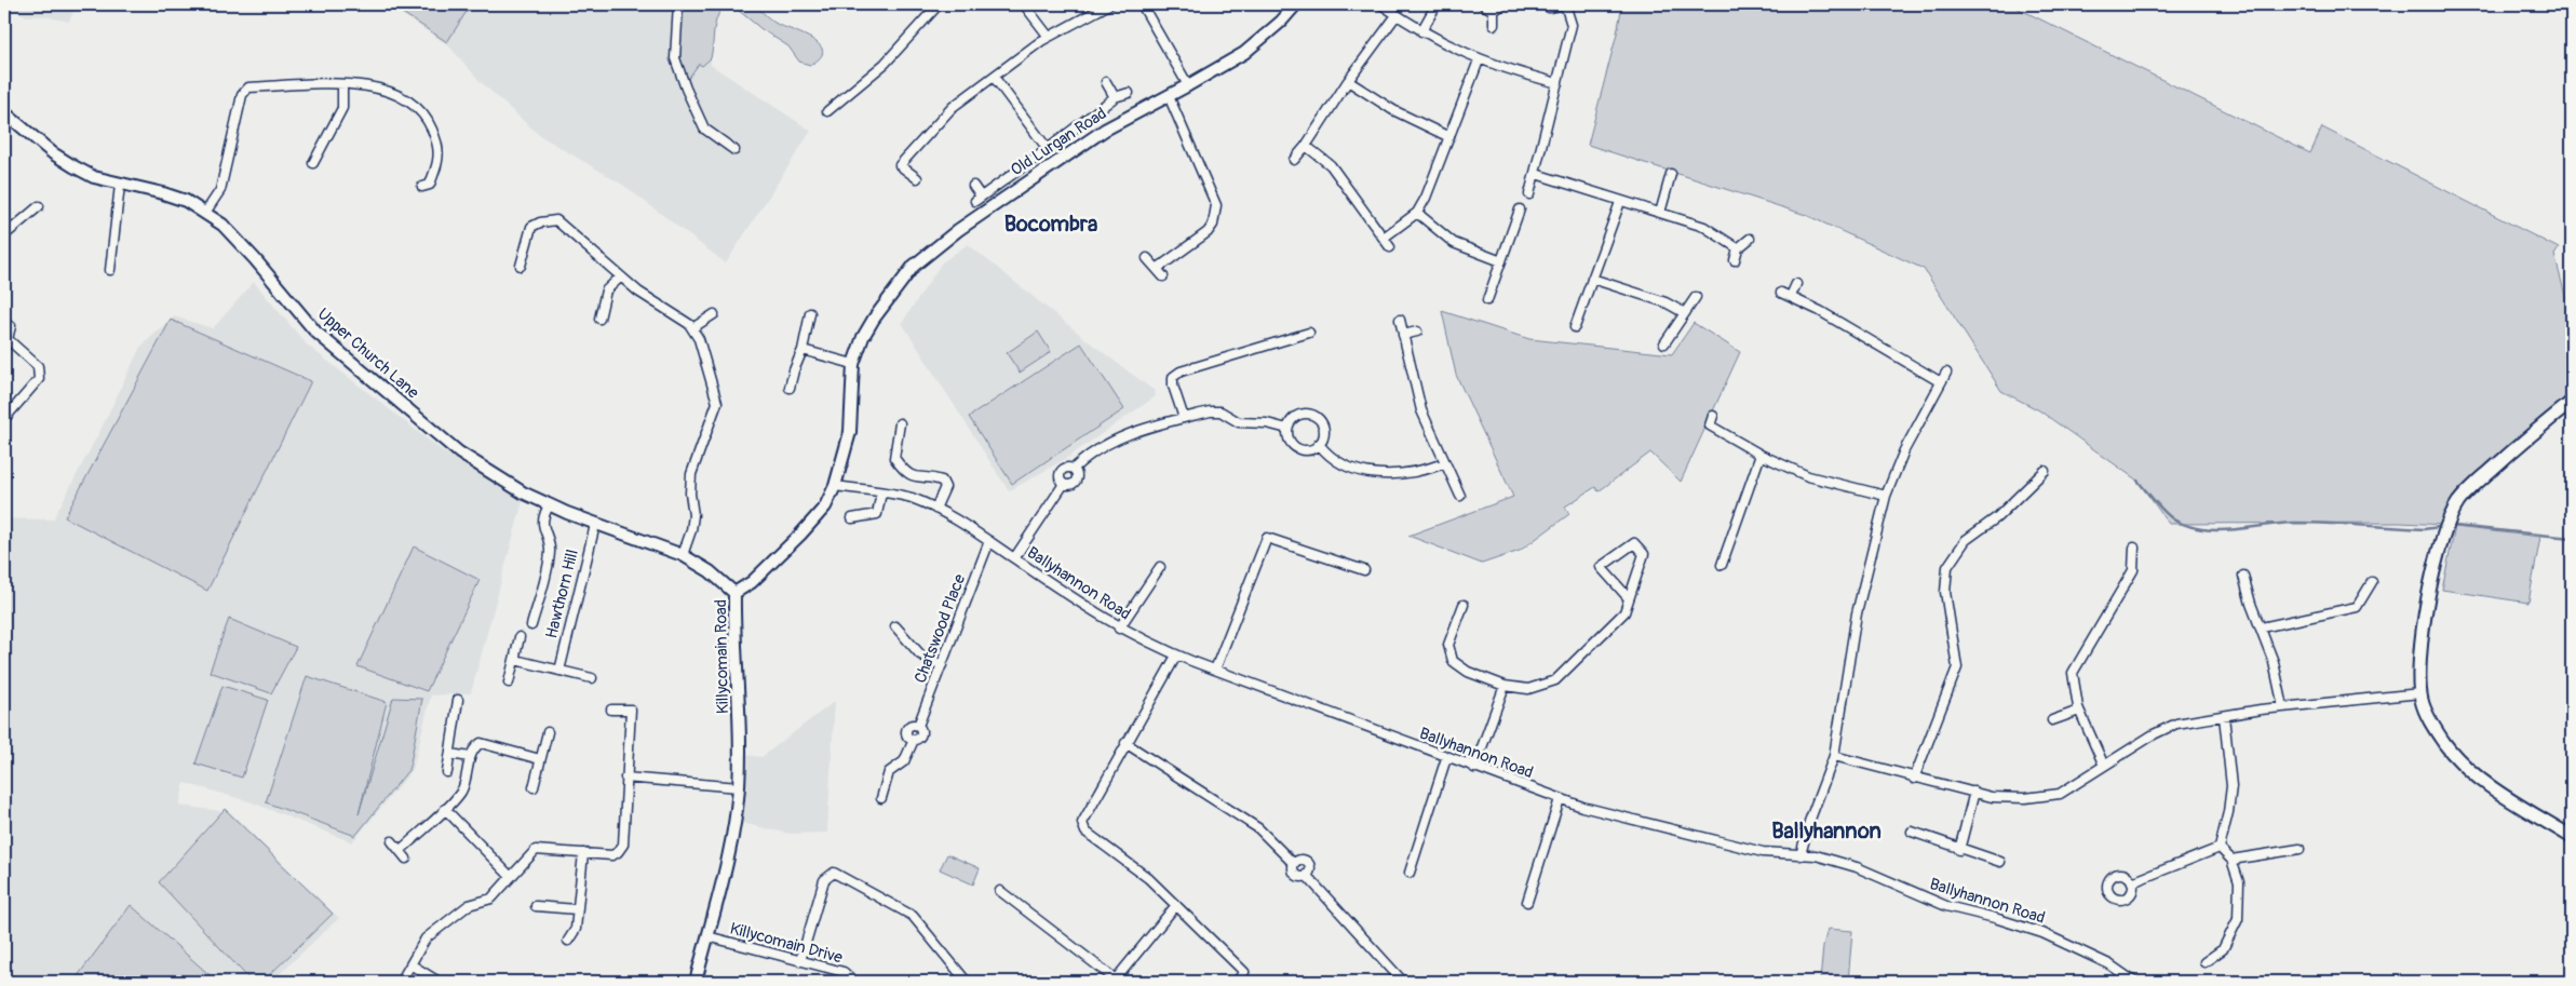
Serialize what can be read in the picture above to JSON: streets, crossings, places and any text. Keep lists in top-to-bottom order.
{
  "streets": {
    "street": [
      "Old Lurgan Road",
      "Upper Church Lane",
      "Ballyhannon Road",
      "Hawthorn Hill",
      "Chatswood Place",
      "Killycomain Road",
      "Killycomain Drive"
    ]
  },
  "crossings": [
    ["Old Lurgan Road", "Killycomain Road"],
    ["Upper Church Lane", "Hawthorn Hill"],
    ["Upper Church Lane", "Killycomain Road"],
    ["Ballyhannon Road", "Chatswood Place"],
    ["Ballyhannon Road", "Killycomain Road"],
    ["Killycomain Road", "Killycomain Drive"]
  ],
  "districts": ["Bocombra", "Ballyhannon"]
}
